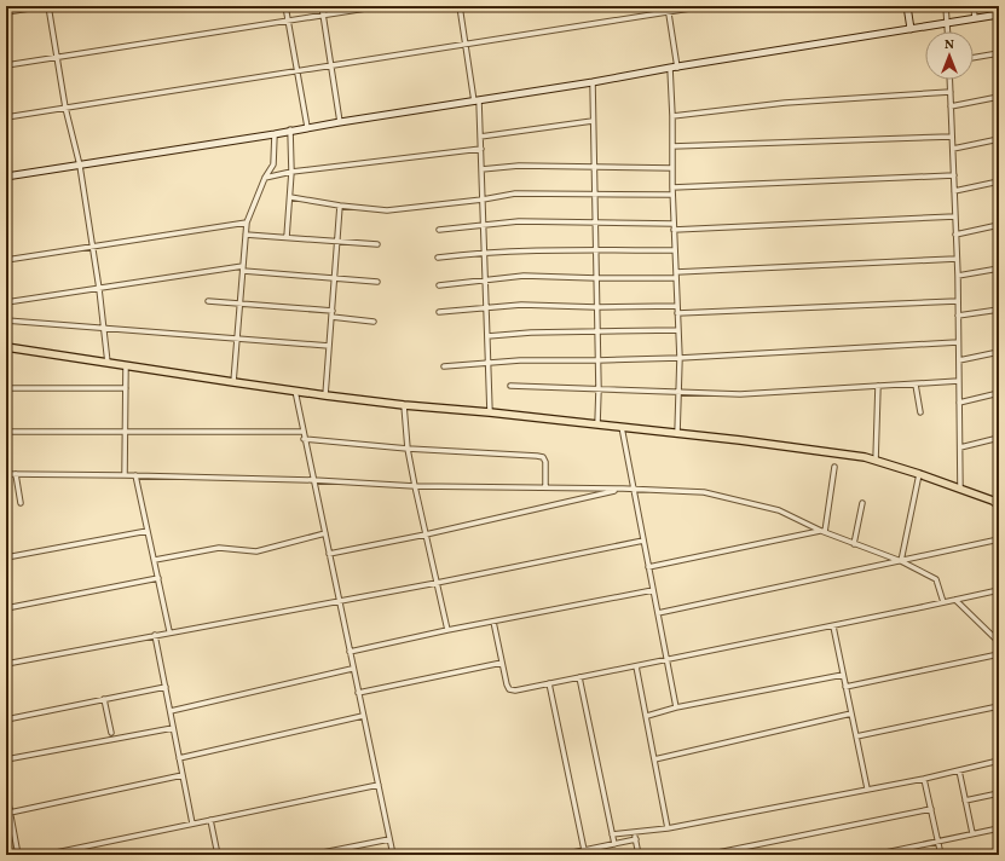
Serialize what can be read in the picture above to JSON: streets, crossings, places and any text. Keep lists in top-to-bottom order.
{
  "north": "top"
}
